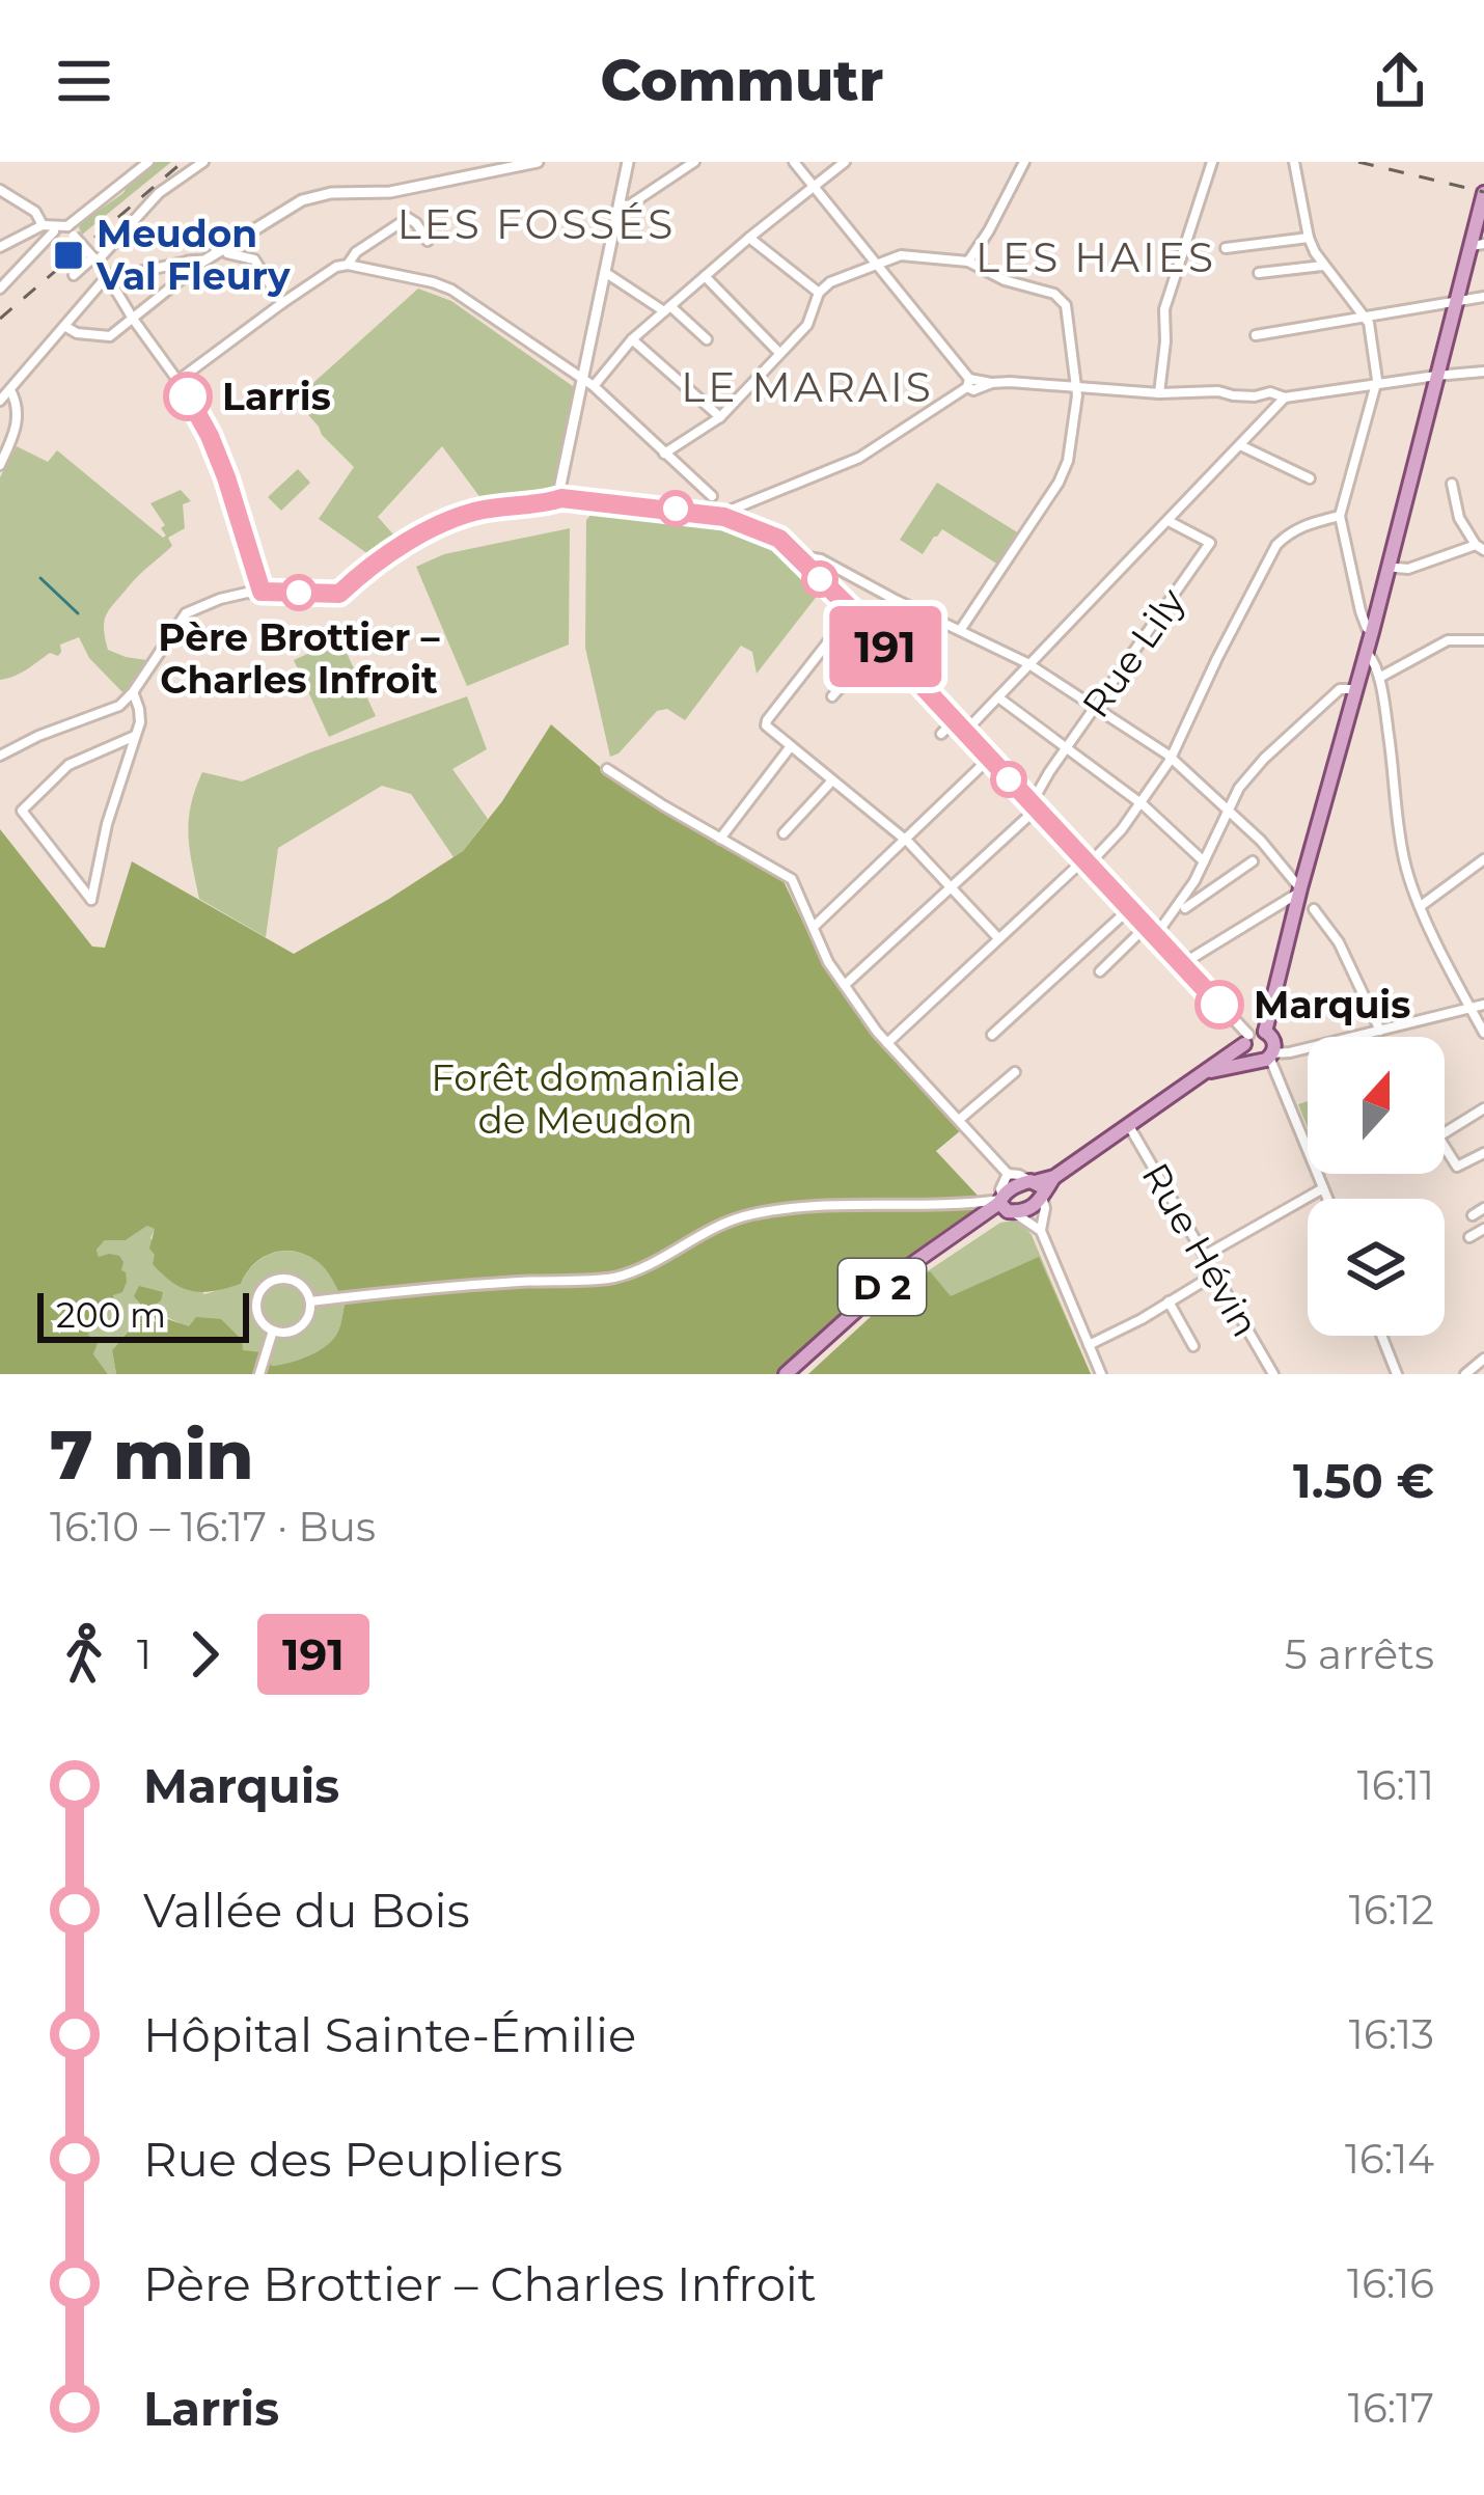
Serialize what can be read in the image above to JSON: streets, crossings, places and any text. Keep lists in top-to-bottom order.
{
  "streets": {
    "main road": ["D 2"],
    "street": ["Rue Lily", "Rue Hévin"]
  },
  "districts": ["LES FOSSÉS", "LES HAIES", "LE MARAIS"],
  "parks": ["Forêt domaniale de Meudon"],
  "places": {
    "transit": ["Meudon Val Fleury"],
    "other": ["Larris", "Père Brottier – Charles Infroit", "Marquis"]
  },
  "lines": ["bus line 191"],
  "scale_bar": "200 m",
  "north": "top",
  "page": {
    "header": "Commutr",
    "on_map": "191",
    "scale": "200 m",
    "heading": ["7 min", "16:10 – 16:17 · Bus", "1.50 €"],
    "legs": ["1", "191", "5 arrêts"],
    "list": [
      {
        "name": "Marquis",
        "value": "16:11"
      },
      {
        "name": "Vallée du Bois",
        "value": "16:12"
      },
      {
        "name": "Hôpital Sainte-Émilie",
        "value": "16:13"
      },
      {
        "name": "Rue des Peupliers",
        "value": "16:14"
      },
      {
        "name": "Père Brottier – Charles Infroit",
        "value": "16:16"
      },
      {
        "name": "Larris",
        "value": "16:17"
      }
    ]
  }
}
